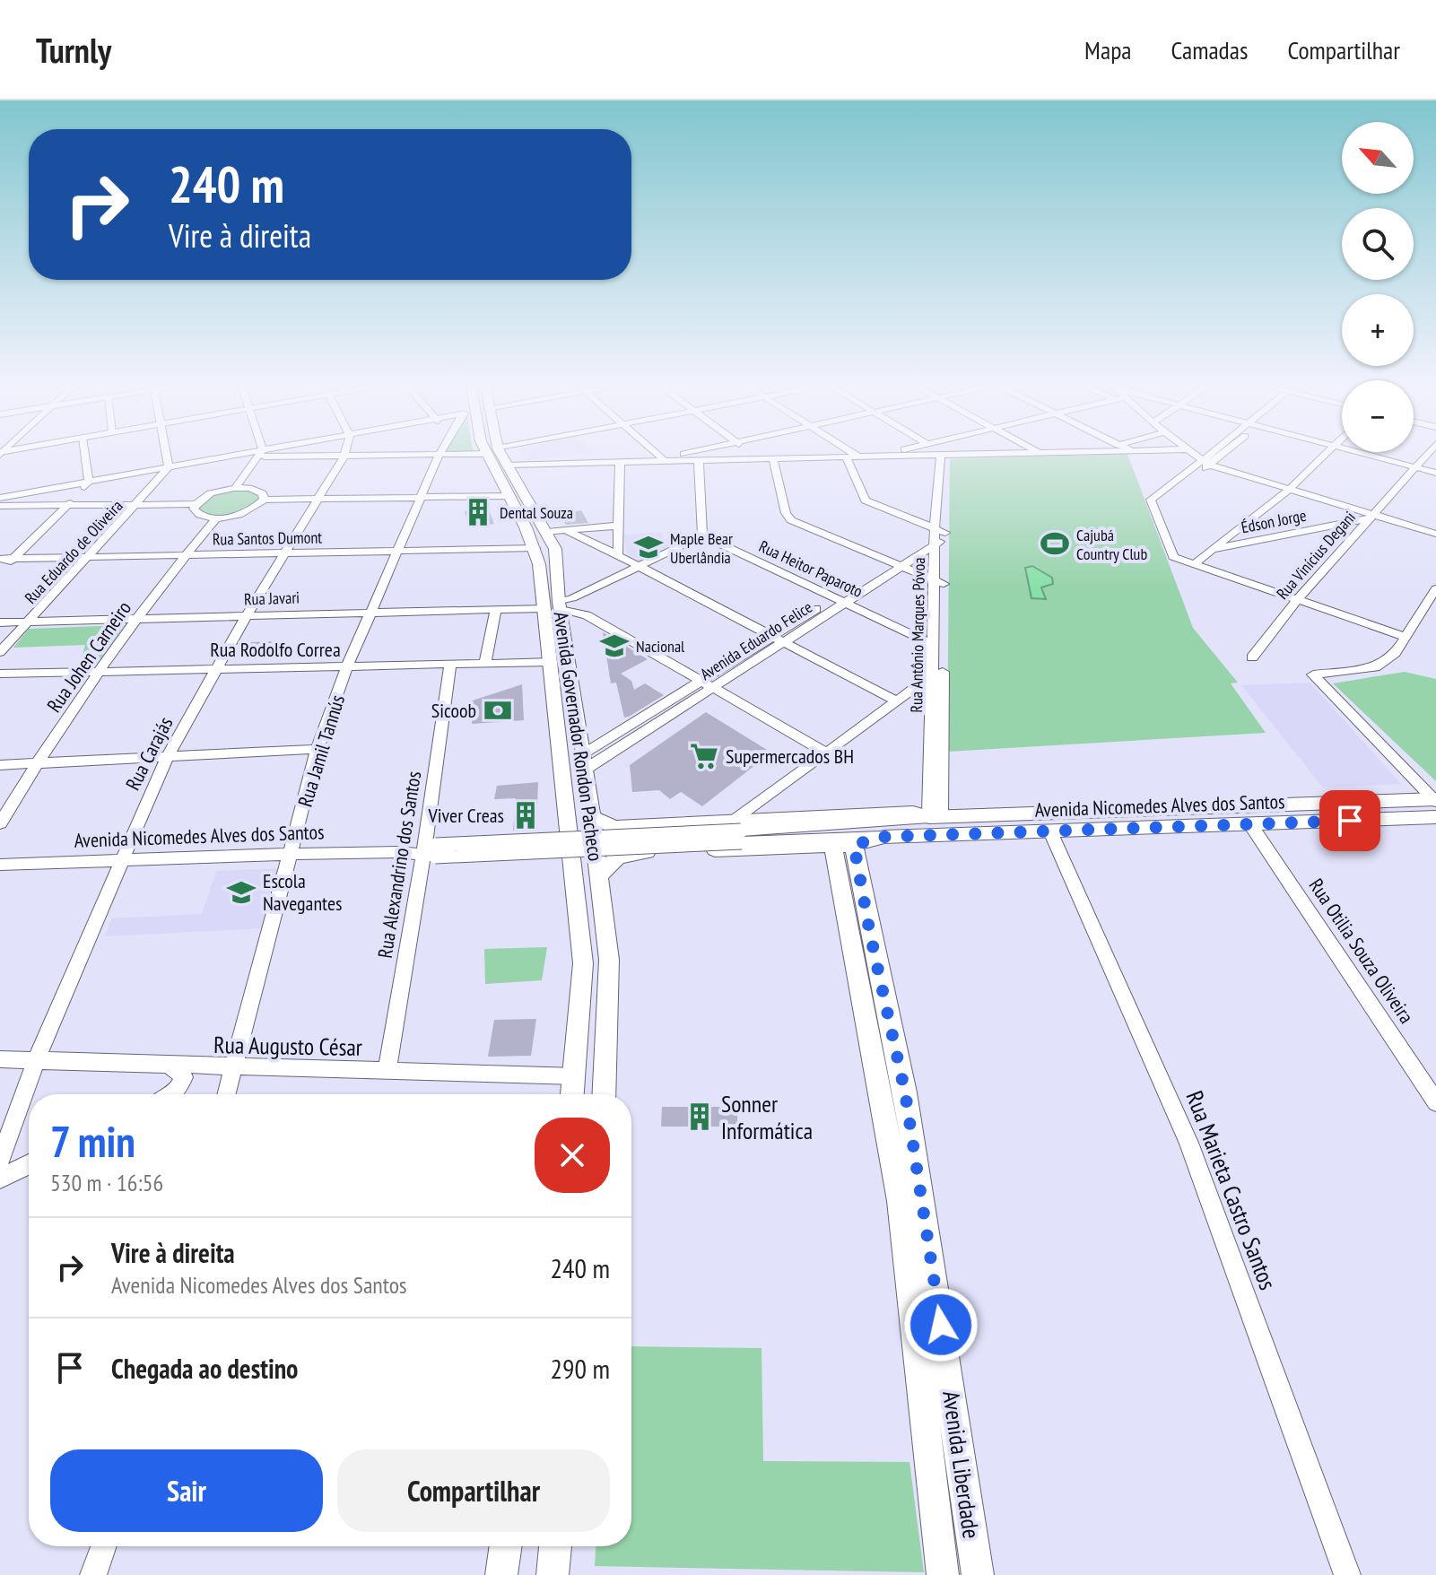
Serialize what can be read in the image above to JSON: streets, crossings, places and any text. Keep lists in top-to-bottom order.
{
  "streets": {
    "main road": ["Avenida Governador Rondon Pacheco", "Avenida Nicomedes Alves dos Santos", "Avenida Liberdade"],
    "street": [
      "Édson Jorge",
      "Rua Santos Dumont",
      "Rua Eduardo de Oliveira",
      "Rua Vinícius Degani",
      "Rua Heitor Paparoto",
      "Rua Javari",
      "Rua Antônio Marques Póvoa",
      "Avenida Eduardo Felice",
      "Rua Rodolfo Correa",
      "Rua Johen Carneiro",
      "Rua Jamil Tannús",
      "Rua Carajás",
      "Rua Alexandrino dos Santos",
      "Rua Otilia Souza Oliveira",
      "Rua Augusto César",
      "Rua Marieta Castro Santos"
    ]
  },
  "crossings": [
    ["Édson Jorge", "Rua Vinícius Degani"],
    ["Rua Santos Dumont", "Rua Eduardo de Oliveira"],
    ["Rua Santos Dumont", "Rua Johen Carneiro"],
    ["Rua Santos Dumont", "Avenida Governador Rondon Pacheco"],
    ["Rua Santos Dumont", "Rua Jamil Tannús"],
    ["Rua Santos Dumont", "Rua Carajás"],
    ["Rua Eduardo de Oliveira", "Rua Javari"],
    ["Rua Heitor Paparoto", "Rua Antônio Marques Póvoa"],
    ["Rua Heitor Paparoto", "Avenida Eduardo Felice"],
    ["Rua Javari", "Rua Johen Carneiro"],
    ["Rua Javari", "Avenida Governador Rondon Pacheco"],
    ["Rua Javari", "Rua Jamil Tannús"],
    ["Rua Javari", "Rua Carajás"],
    ["Rua Antônio Marques Póvoa", "Avenida Eduardo Felice"],
    ["Rua Antônio Marques Póvoa", "Avenida Nicomedes Alves dos Santos"],
    ["Avenida Eduardo Felice", "Avenida Governador Rondon Pacheco"],
    ["Rua Rodolfo Correa", "Rua Johen Carneiro"],
    ["Rua Rodolfo Correa", "Avenida Governador Rondon Pacheco"],
    ["Rua Rodolfo Correa", "Rua Jamil Tannús"],
    ["Rua Rodolfo Correa", "Rua Carajás"],
    ["Rua Rodolfo Correa", "Rua Alexandrino dos Santos"],
    ["Avenida Governador Rondon Pacheco", "Avenida Nicomedes Alves dos Santos"],
    ["Avenida Governador Rondon Pacheco", "Rua Augusto César"],
    ["Rua Jamil Tannús", "Avenida Nicomedes Alves dos Santos"],
    ["Rua Jamil Tannús", "Rua Augusto César"],
    ["Rua Carajás", "Avenida Nicomedes Alves dos Santos"],
    ["Rua Carajás", "Rua Augusto César"],
    ["Avenida Nicomedes Alves dos Santos", "Rua Alexandrino dos Santos"],
    ["Avenida Nicomedes Alves dos Santos", "Rua Otilia Souza Oliveira"],
    ["Avenida Nicomedes Alves dos Santos", "Rua Marieta Castro Santos"],
    ["Avenida Nicomedes Alves dos Santos", "Avenida Liberdade"],
    ["Rua Alexandrino dos Santos", "Rua Augusto César"]
  ],
  "places": {
    "building": ["Dental Souza", "Viver Creas", "Sonner Informática"],
    "sports": ["Cajubá Country Club"],
    "school or university": ["Maple Bear Uberlândia", "Nacional", "Escola Navegantes"],
    "bank": ["Sicoob"],
    "supermarket": ["Supermercados BH"]
  },
  "north": "top left",
  "page": {
    "header": "Turnly",
    "nav": ["Mapa", "Camadas", "Compartilhar"],
    "map_buttons": ["+", "−"],
    "turn": ["240 m", "Vire à direita"],
    "heading": ["7 min", "530 m · 16:56"],
    "list": [
      {
        "name": "Vire à direita",
        "note": "Avenida Nicomedes Alves dos Santos",
        "value": "240 m"
      },
      {
        "name": "Chegada ao destino",
        "value": "290 m"
      }
    ],
    "buttons": ["Sair", "Compartilhar"]
  }
}
